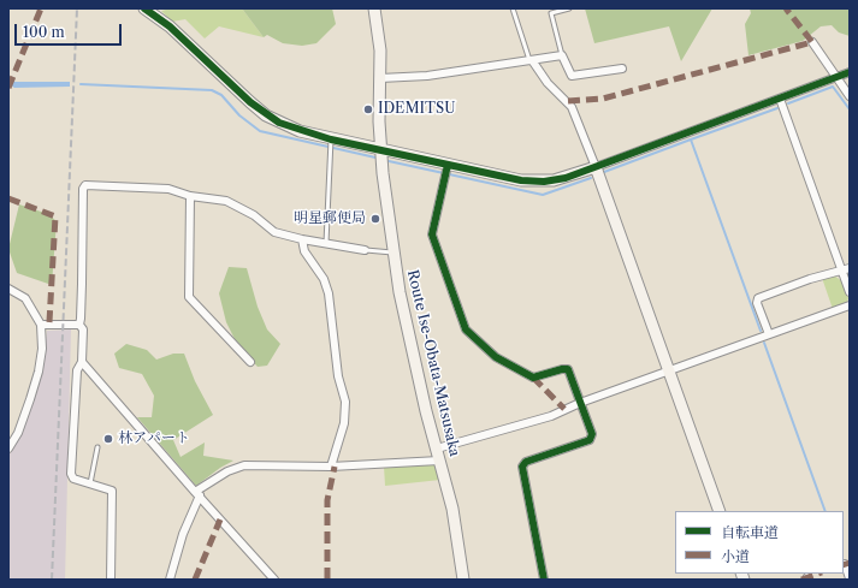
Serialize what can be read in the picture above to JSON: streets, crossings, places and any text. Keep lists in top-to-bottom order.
{
  "streets": {
    "street": ["Route Ise-Obata-Matsusaka"]
  },
  "places": ["IDEMITSU", "明星郵便局", "林アパート"],
  "legend": ["自転車道", "小道"],
  "scale_bar": "100 m"
}
